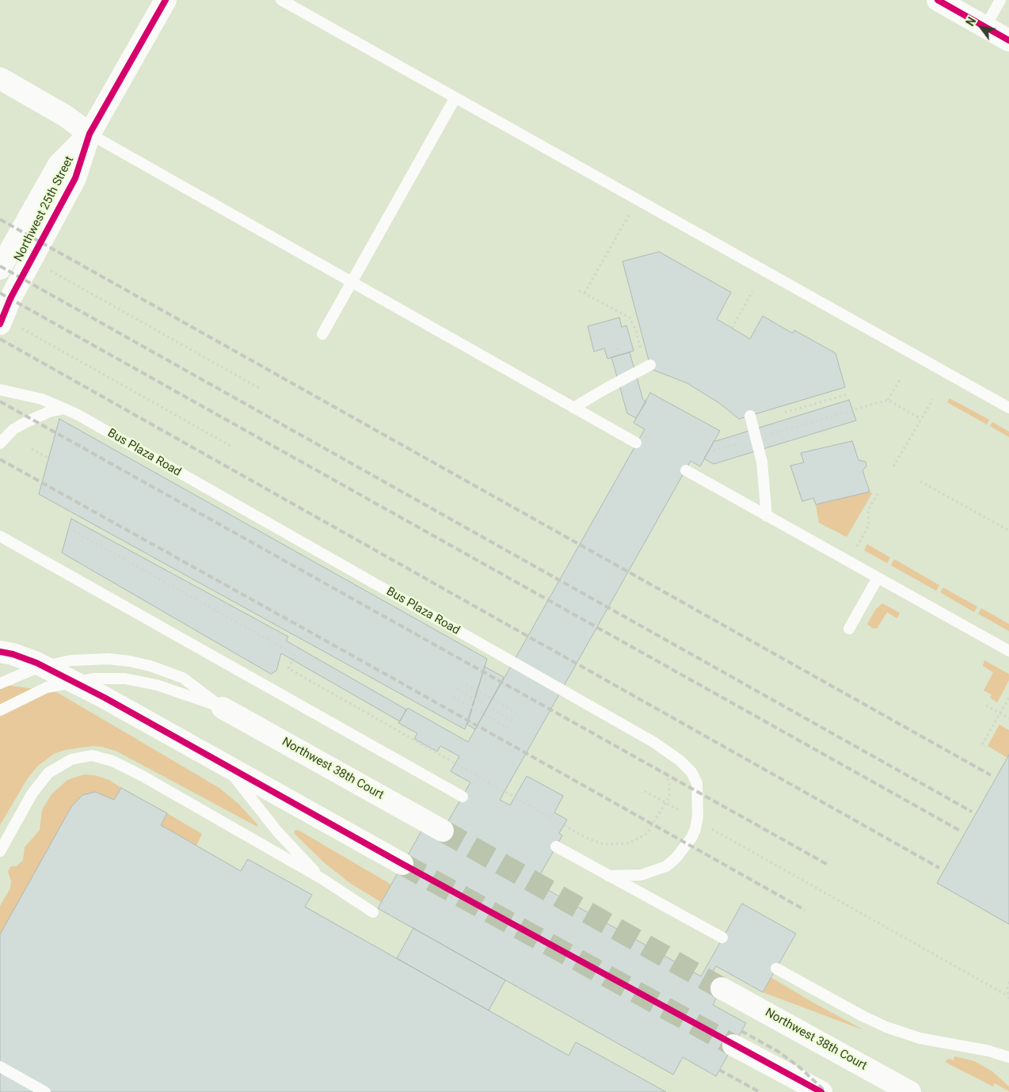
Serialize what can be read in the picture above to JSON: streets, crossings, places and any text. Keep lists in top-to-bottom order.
{
  "streets": {
    "street": ["Northwest 25th Street", "Northwest 38th Court"],
    "lane": ["Bus Plaza Road"]
  },
  "north": "top left"
}
